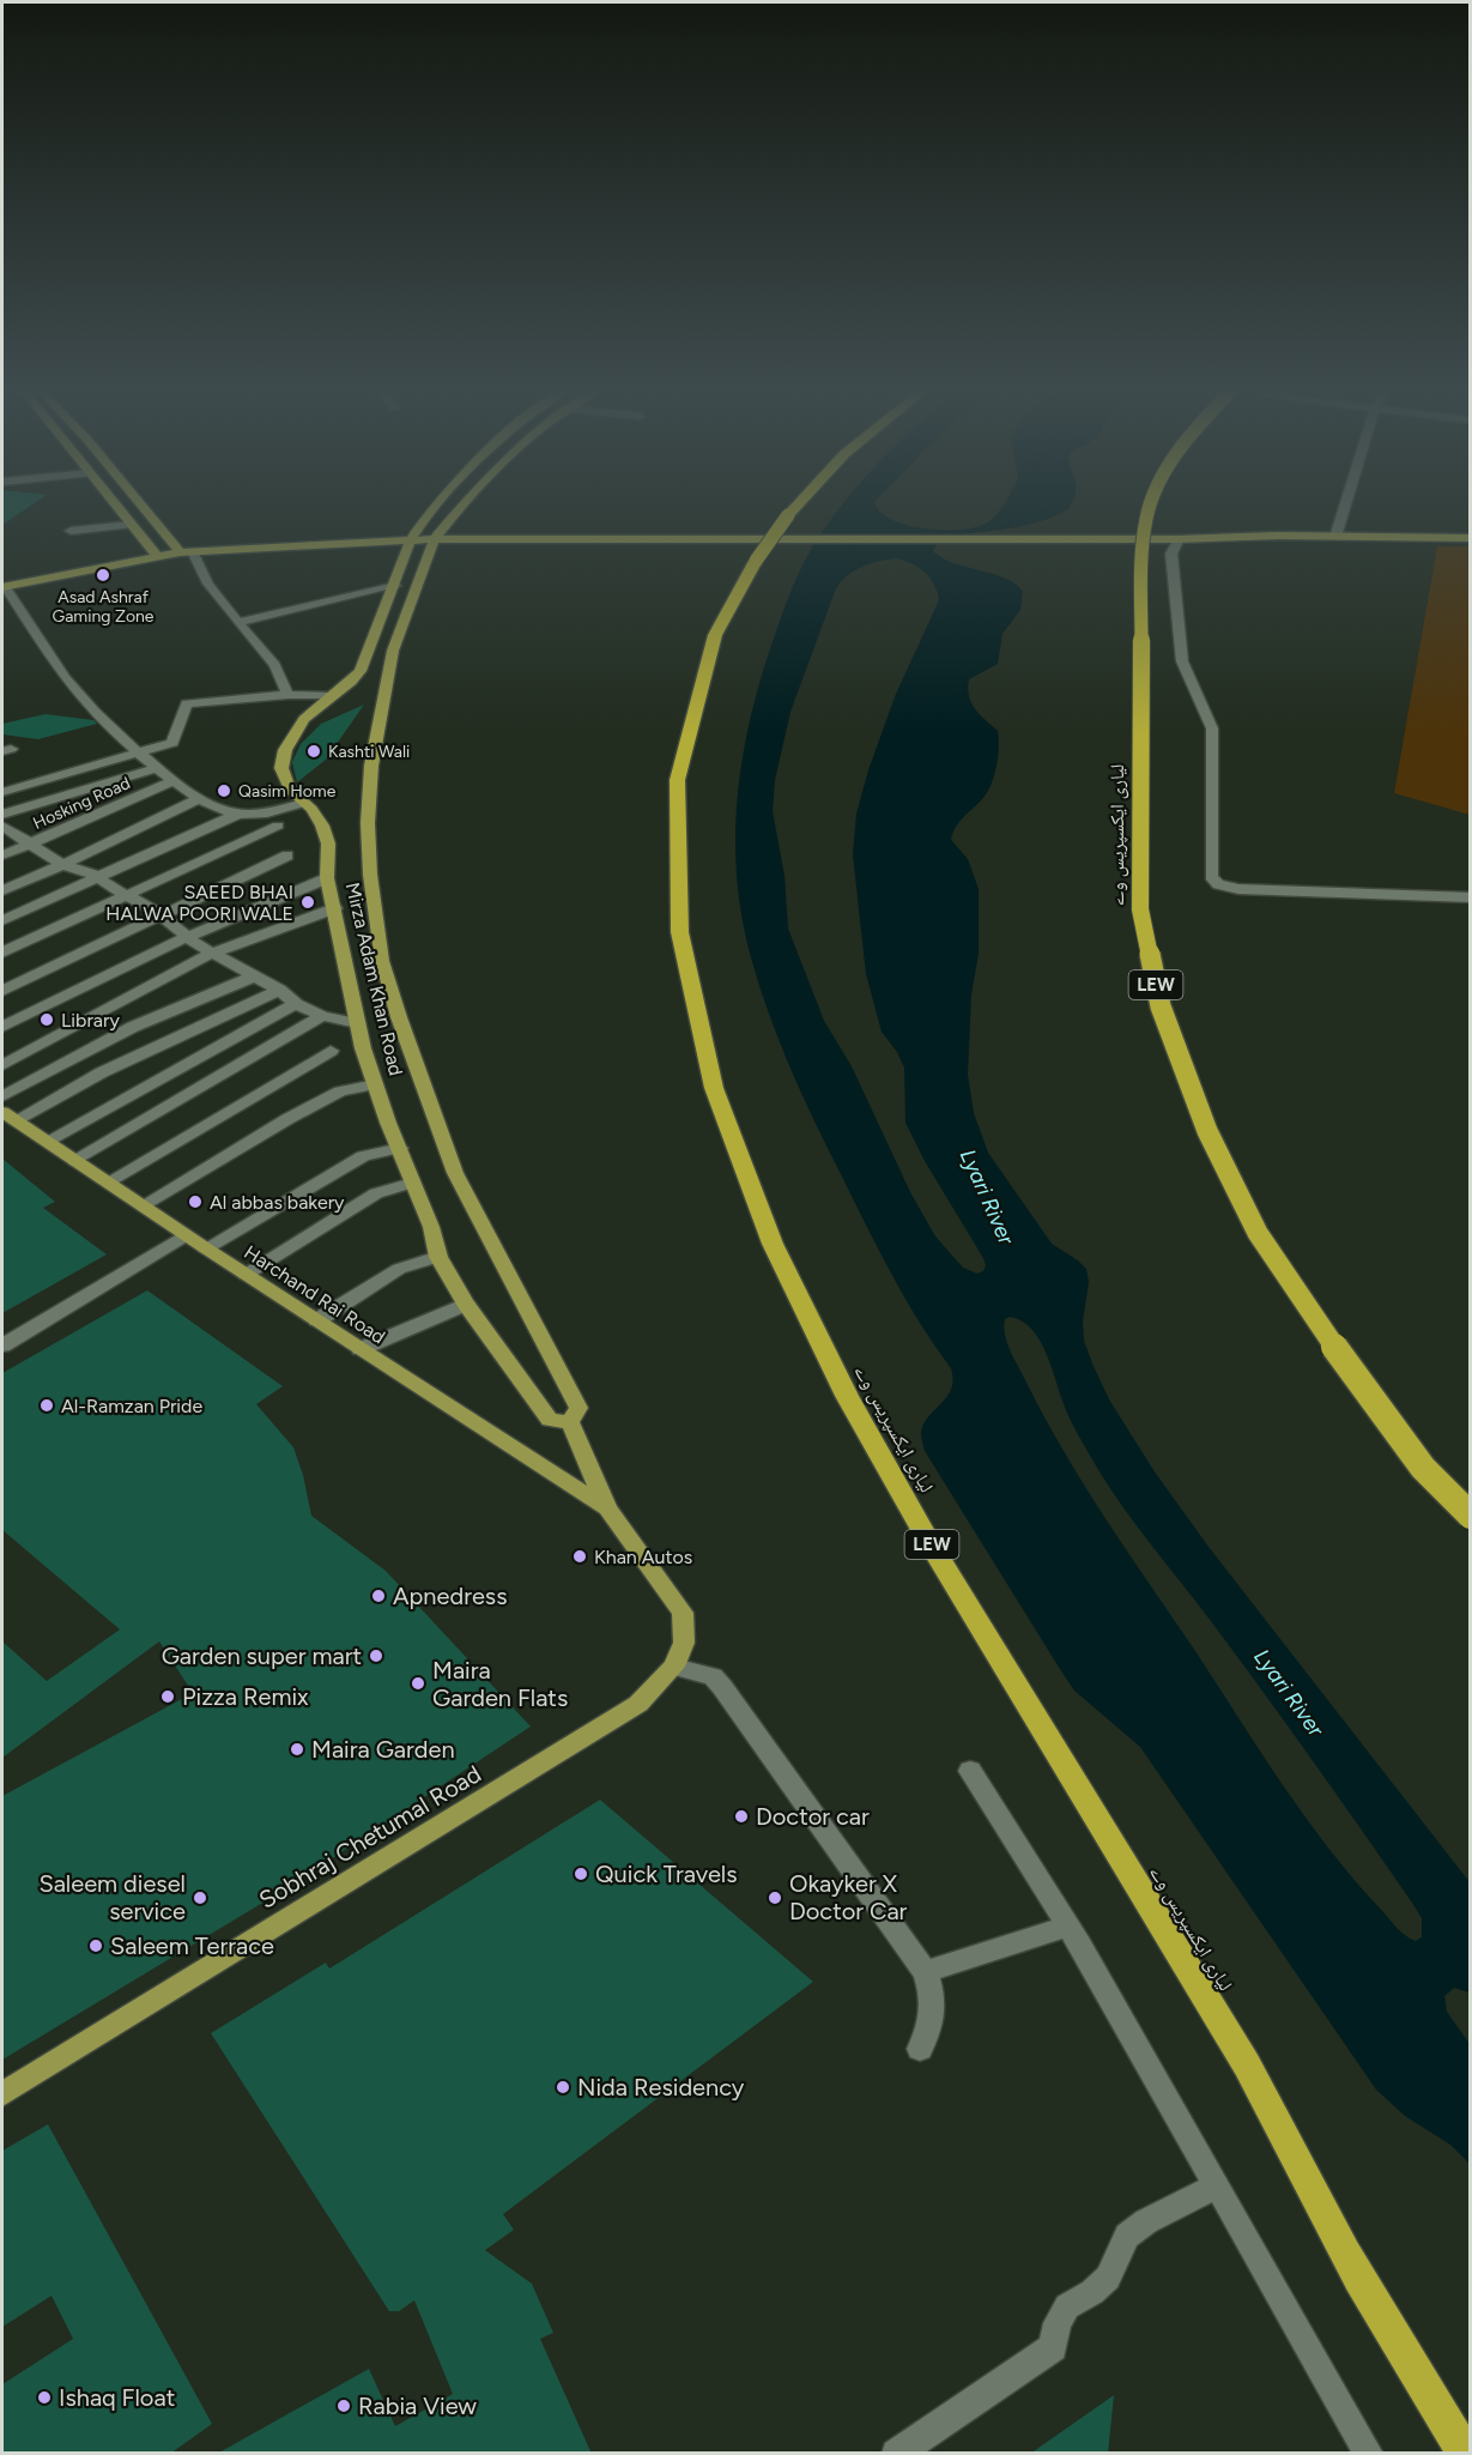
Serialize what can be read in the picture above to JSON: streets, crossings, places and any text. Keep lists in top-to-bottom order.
{
  "streets": {
    "highway": ["لیاری ایکسپریس وے", "LEW"],
    "main road": ["Mirza Adam Khan Road", "Harchand Rai Road", "Sobhraj Chetumal Road"],
    "street": ["Hosking Road"]
  },
  "crossings": [
    ["Mirza Adam Khan Road", "Harchand Rai Road"],
    ["Mirza Adam Khan Road", "Sobhraj Chetumal Road"]
  ],
  "water": ["Lyari River"],
  "places": [
    "Asad Ashraf Gaming Zone",
    "Kashti Wali",
    "Qasim Home",
    "SAEED BHAI HALWA POORI WALE",
    "Library",
    "Al abbas bakery",
    "Al-Ramzan Pride",
    "Khan Autos",
    "Apnedress",
    "Garden super mart",
    "Maira Garden Flats",
    "Pizza Remix",
    "Maira Garden",
    "Doctor car",
    "Quick Travels",
    "Saleem diesel service",
    "Okayker X Doctor Car",
    "Saleem Terrace",
    "Nida Residency",
    "Ishaq Float",
    "Rabia View"
  ]
}
